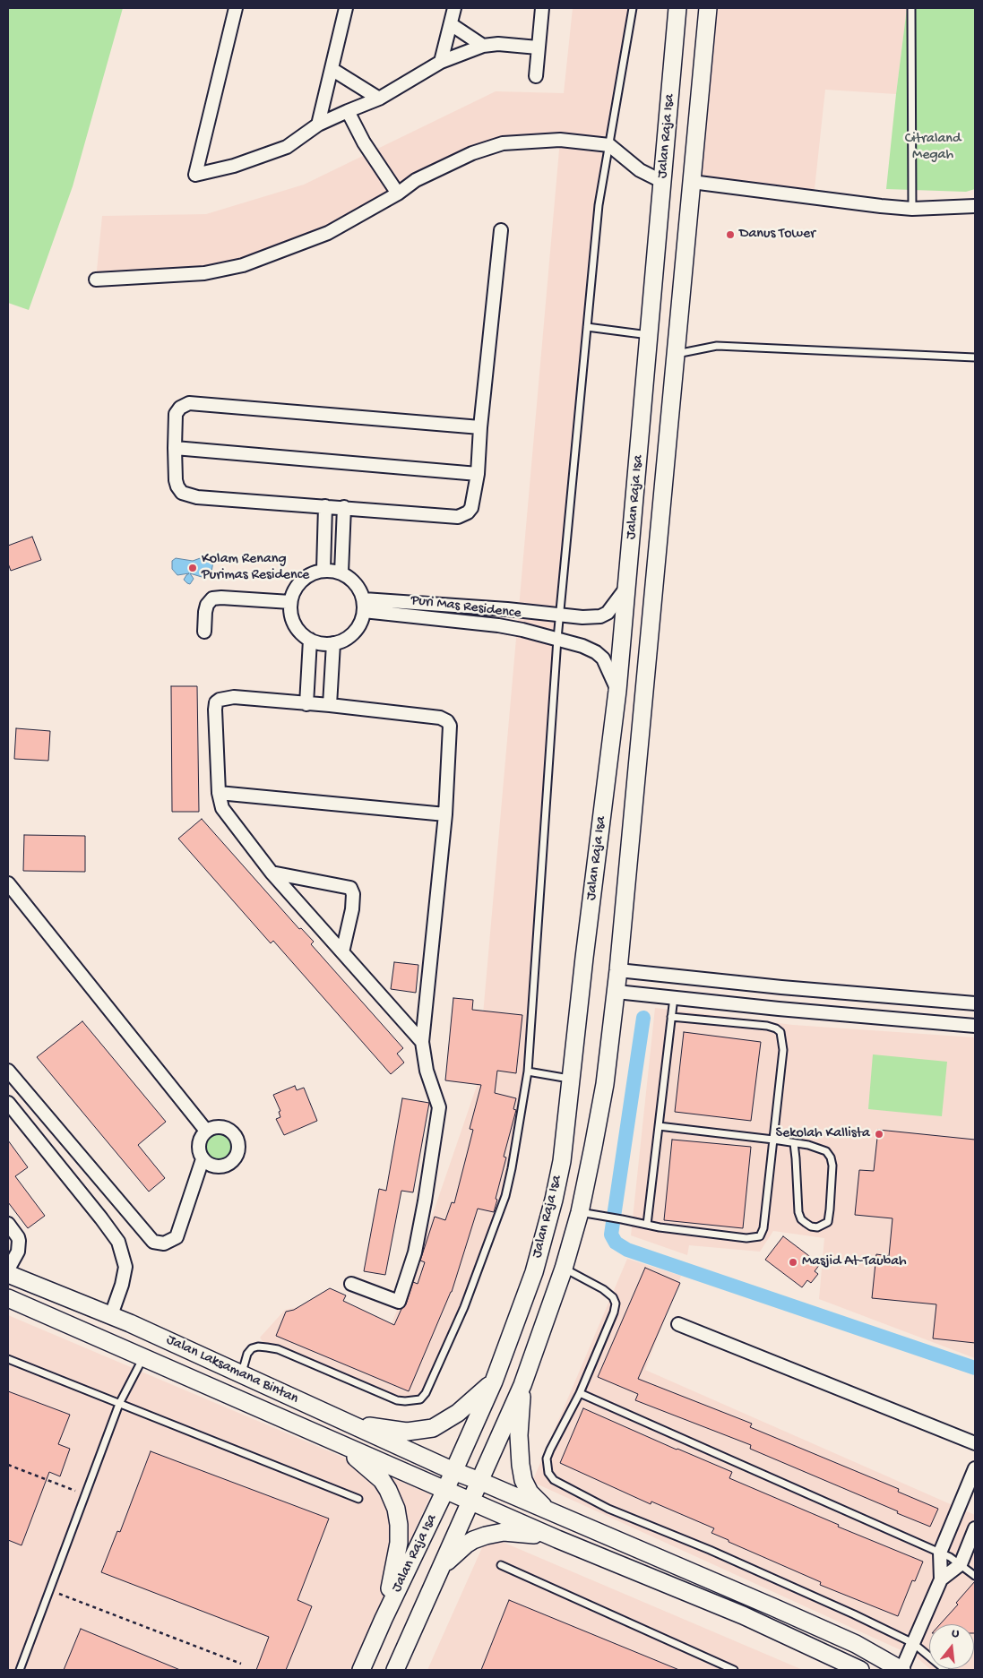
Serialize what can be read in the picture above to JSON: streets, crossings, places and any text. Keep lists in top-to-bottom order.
{
  "streets": {
    "main road": ["Jalan Raja Isa", "Jalan Laksamana Bintan"],
    "street": ["Puri Mas Residence"]
  },
  "crossings": [
    ["Jalan Raja Isa", "Puri Mas Residence"],
    ["Jalan Raja Isa", "Jalan Laksamana Bintan"]
  ],
  "parks": ["Citraland Megah"],
  "places": [
    "Danus Tower",
    "Kolam Renang Purimas Residence",
    "Sekolah Kallista",
    "Masjid At-Taubah"
  ],
  "north": "top"
}
